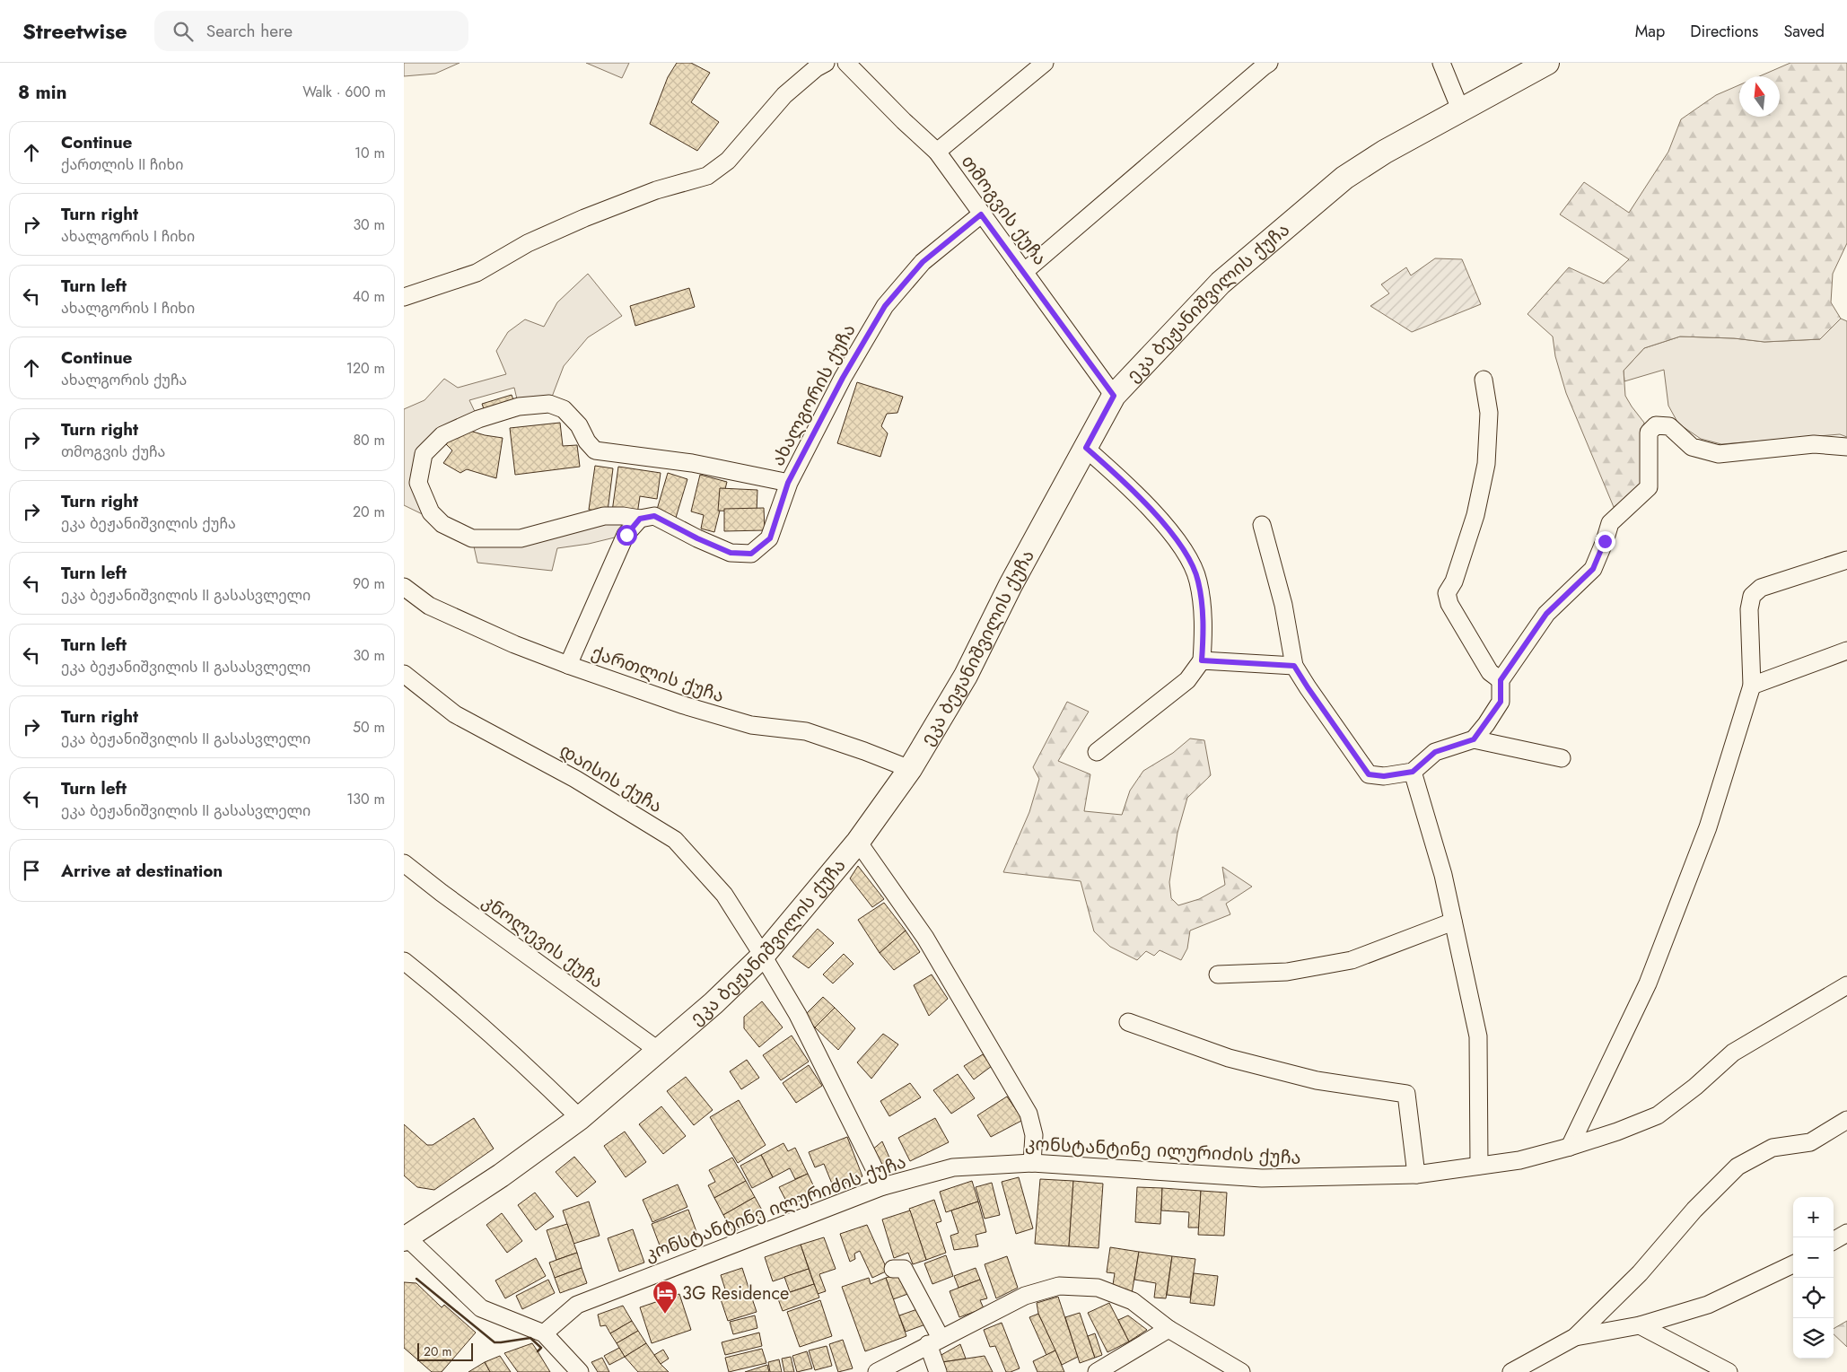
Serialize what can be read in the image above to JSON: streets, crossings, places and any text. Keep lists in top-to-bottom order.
{
  "streets": {
    "street": [
      "თმოგვის ქუჩა",
      "ეკა ბეჟანიშვილის ქუჩა",
      "ახალგორის ქუჩა",
      "ქართლის ქუჩა",
      "დაისის ქუჩა",
      "კნოლევის ქუჩა",
      "კონსტანტინე ილურიძის ქუჩა"
    ]
  },
  "crossings": [
    ["თმოგვის ქუჩა", "ეკა ბეჟანიშვილის ქუჩა"],
    ["თმოგვის ქუჩა", "ახალგორის ქუჩა"],
    ["ეკა ბეჟანიშვილის ქუჩა", "ქართლის ქუჩა"],
    ["ეკა ბეჟანიშვილის ქუჩა", "დაისის ქუჩა"],
    ["ეკა ბეჟანიშვილის ქუჩა", "კნოლევის ქუჩა"],
    ["დაისის ქუჩა", "კონსტანტინე ილურიძის ქუჩა"]
  ],
  "places": {
    "hotel": ["3G Residence"]
  },
  "scale_bar": "20 m",
  "north": "top",
  "page": {
    "header": "Streetwise",
    "search": "Search here",
    "nav": ["Map", "Directions", "Saved"],
    "heading": ["8 min", "Walk · 600 m"],
    "list": [
      ["Continue", "ქართლის II ჩიხი", "10 m"],
      ["Turn right", "ახალგორის I ჩიხი", "30 m"],
      ["Turn left", "ახალგორის I ჩიხი", "40 m"],
      ["Continue", "ახალგორის ქუჩა", "120 m"],
      ["Turn right", "თმოგვის ქუჩა", "80 m"],
      ["Turn right", "ეკა ბეჟანიშვილის ქუჩა", "20 m"],
      ["Turn left", "ეკა ბეჟანიშვილის II გასასვლელი", "90 m"],
      ["Turn left", "ეკა ბეჟანიშვილის II გასასვლელი", "30 m"],
      ["Turn right", "ეკა ბეჟანიშვილის II გასასვლელი", "50 m"],
      ["Turn left", "ეკა ბეჟანიშვილის II გასასვლელი", "130 m"],
      "Arrive at destination"
    ],
    "map_buttons": ["+", "−"],
    "scale": "20 m"
  }
}
